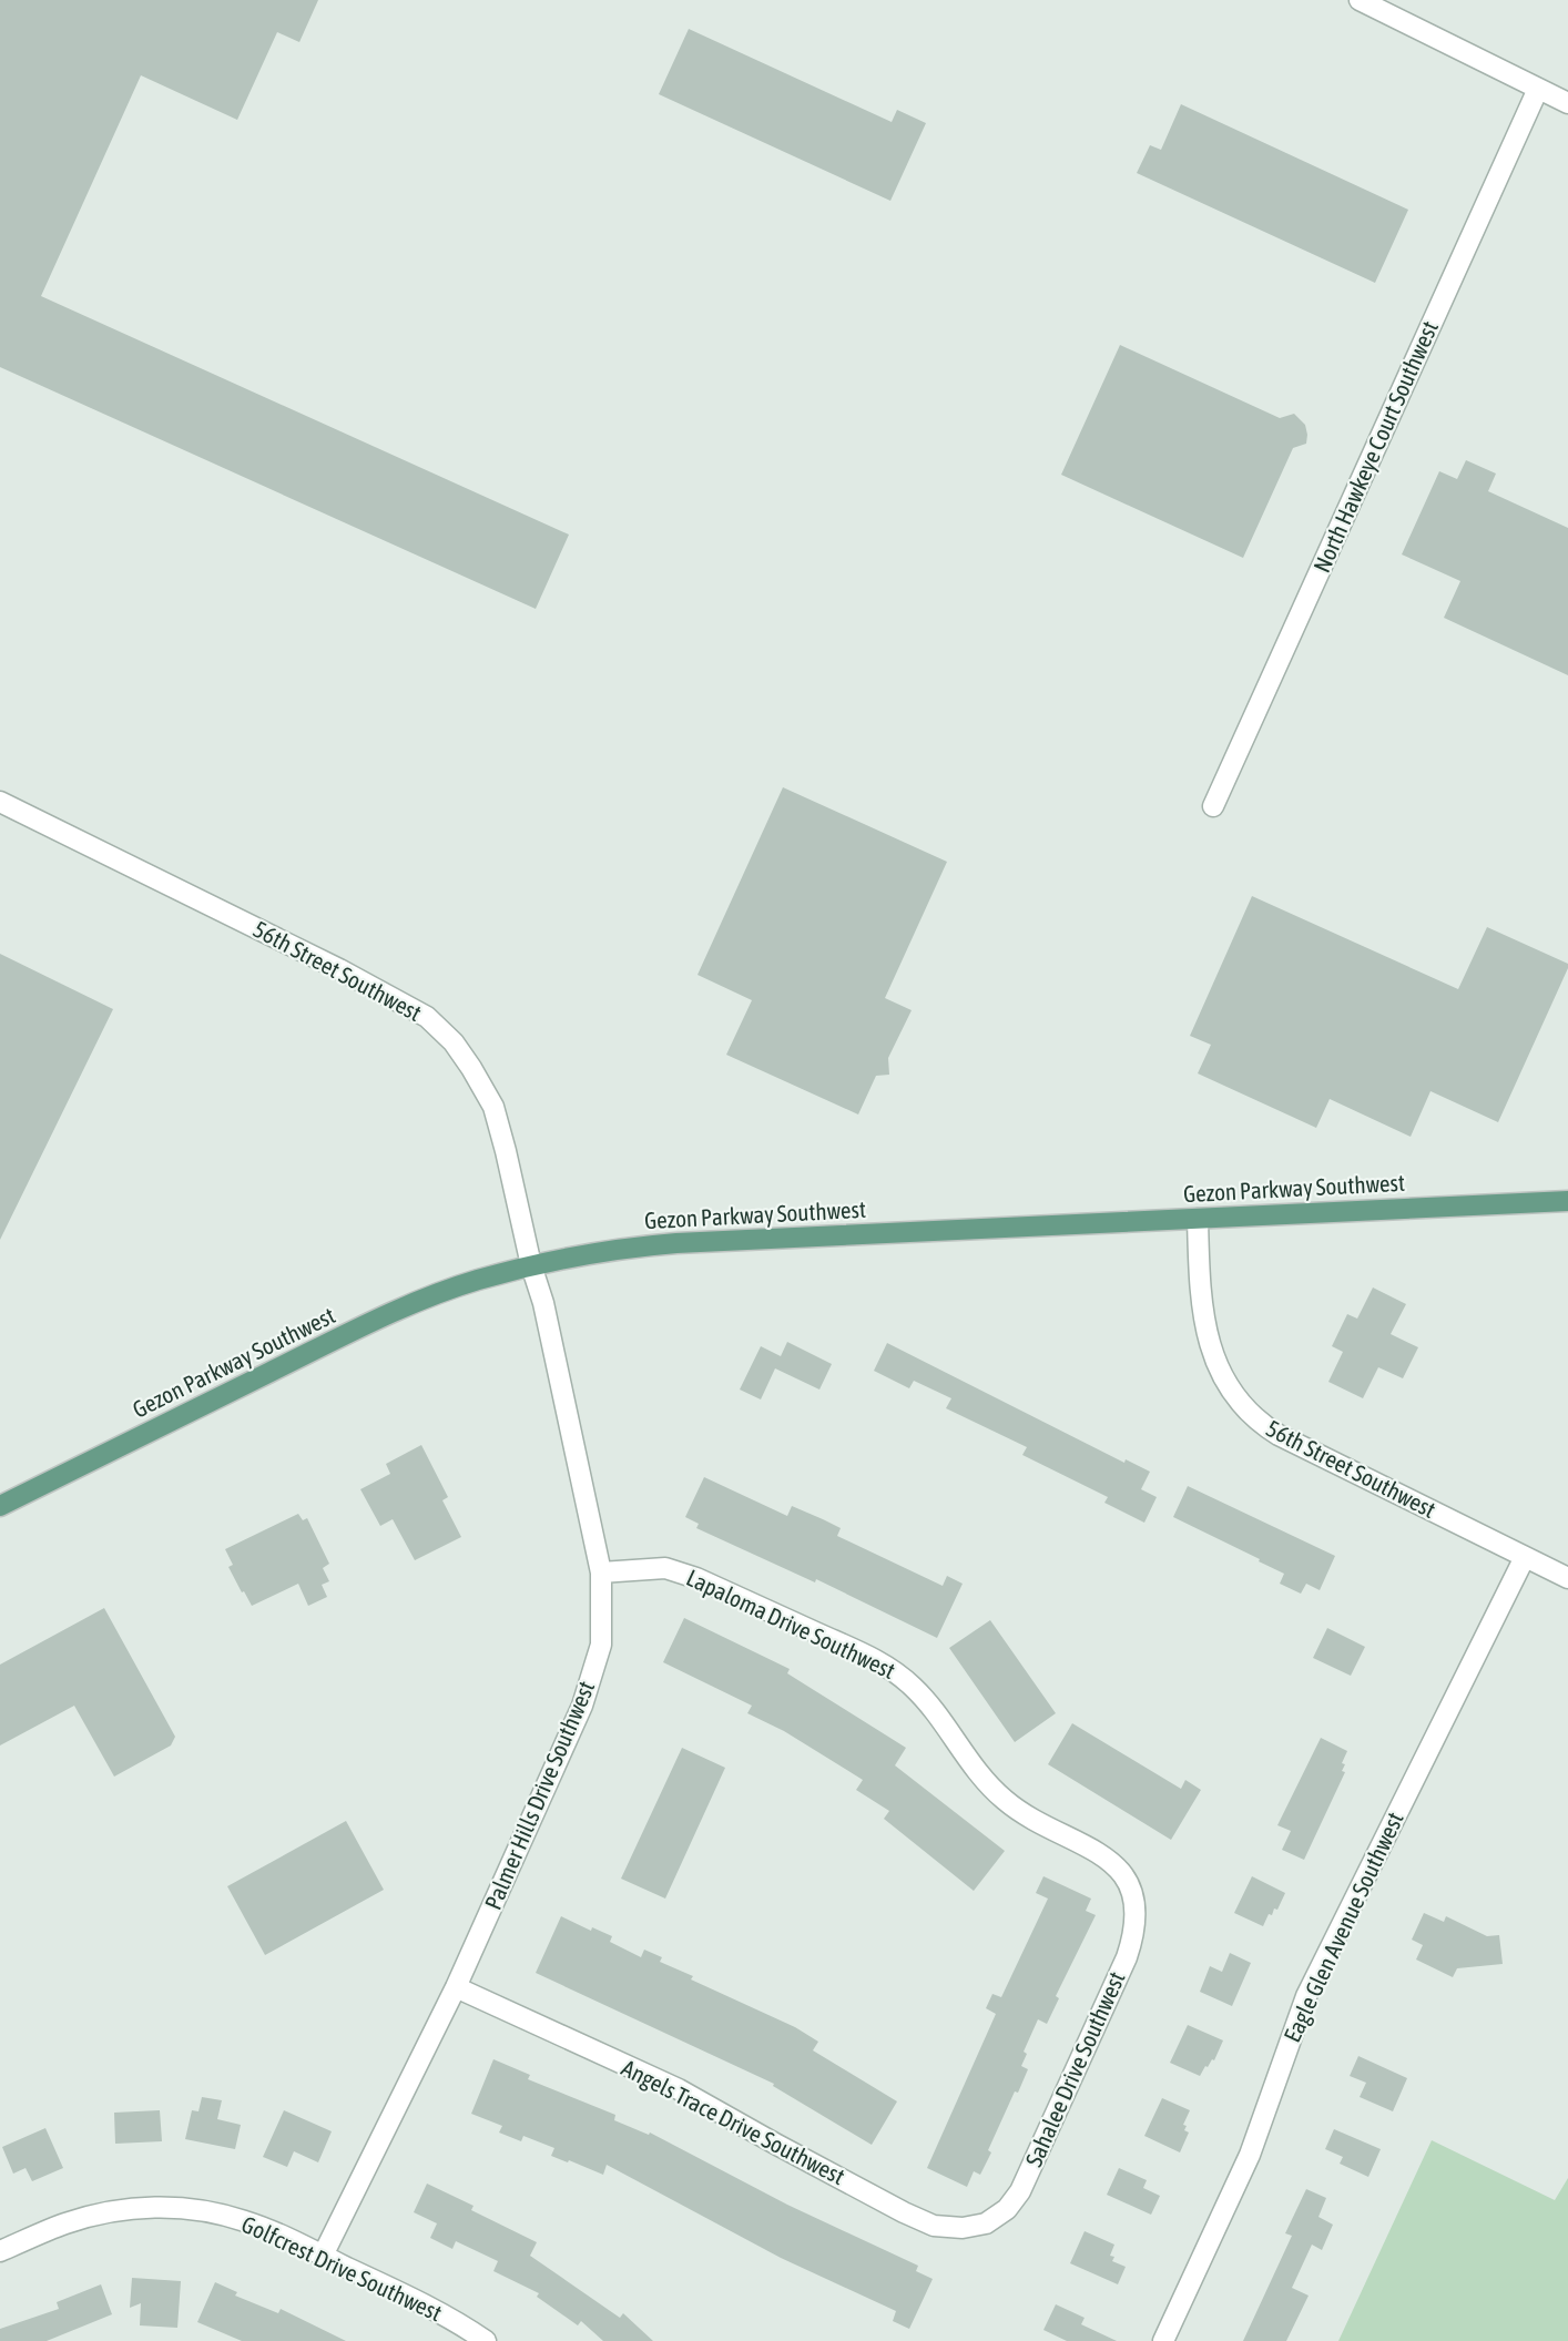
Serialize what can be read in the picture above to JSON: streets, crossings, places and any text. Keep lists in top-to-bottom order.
{
  "streets": {
    "main road": ["Gezon Parkway Southwest"],
    "street": [
      "North Hawkeye Court Southwest",
      "56th Street Southwest",
      "Lapaloma Drive Southwest",
      "Palmer Hills Drive Southwest",
      "Eagle Glen Avenue Southwest",
      "Sahalee Drive Southwest",
      "Angels Trace Drive Southwest",
      "Golfcrest Drive Southwest"
    ]
  },
  "crossings": [
    ["56th Street Southwest", "Gezon Parkway Southwest"],
    ["56th Street Southwest", "Palmer Hills Drive Southwest"],
    ["56th Street Southwest", "Eagle Glen Avenue Southwest"],
    ["Gezon Parkway Southwest", "Palmer Hills Drive Southwest"],
    ["Lapaloma Drive Southwest", "Palmer Hills Drive Southwest"],
    ["Lapaloma Drive Southwest", "Sahalee Drive Southwest"],
    ["Palmer Hills Drive Southwest", "Angels Trace Drive Southwest"],
    ["Palmer Hills Drive Southwest", "Golfcrest Drive Southwest"],
    ["Sahalee Drive Southwest", "Angels Trace Drive Southwest"]
  ]
}
